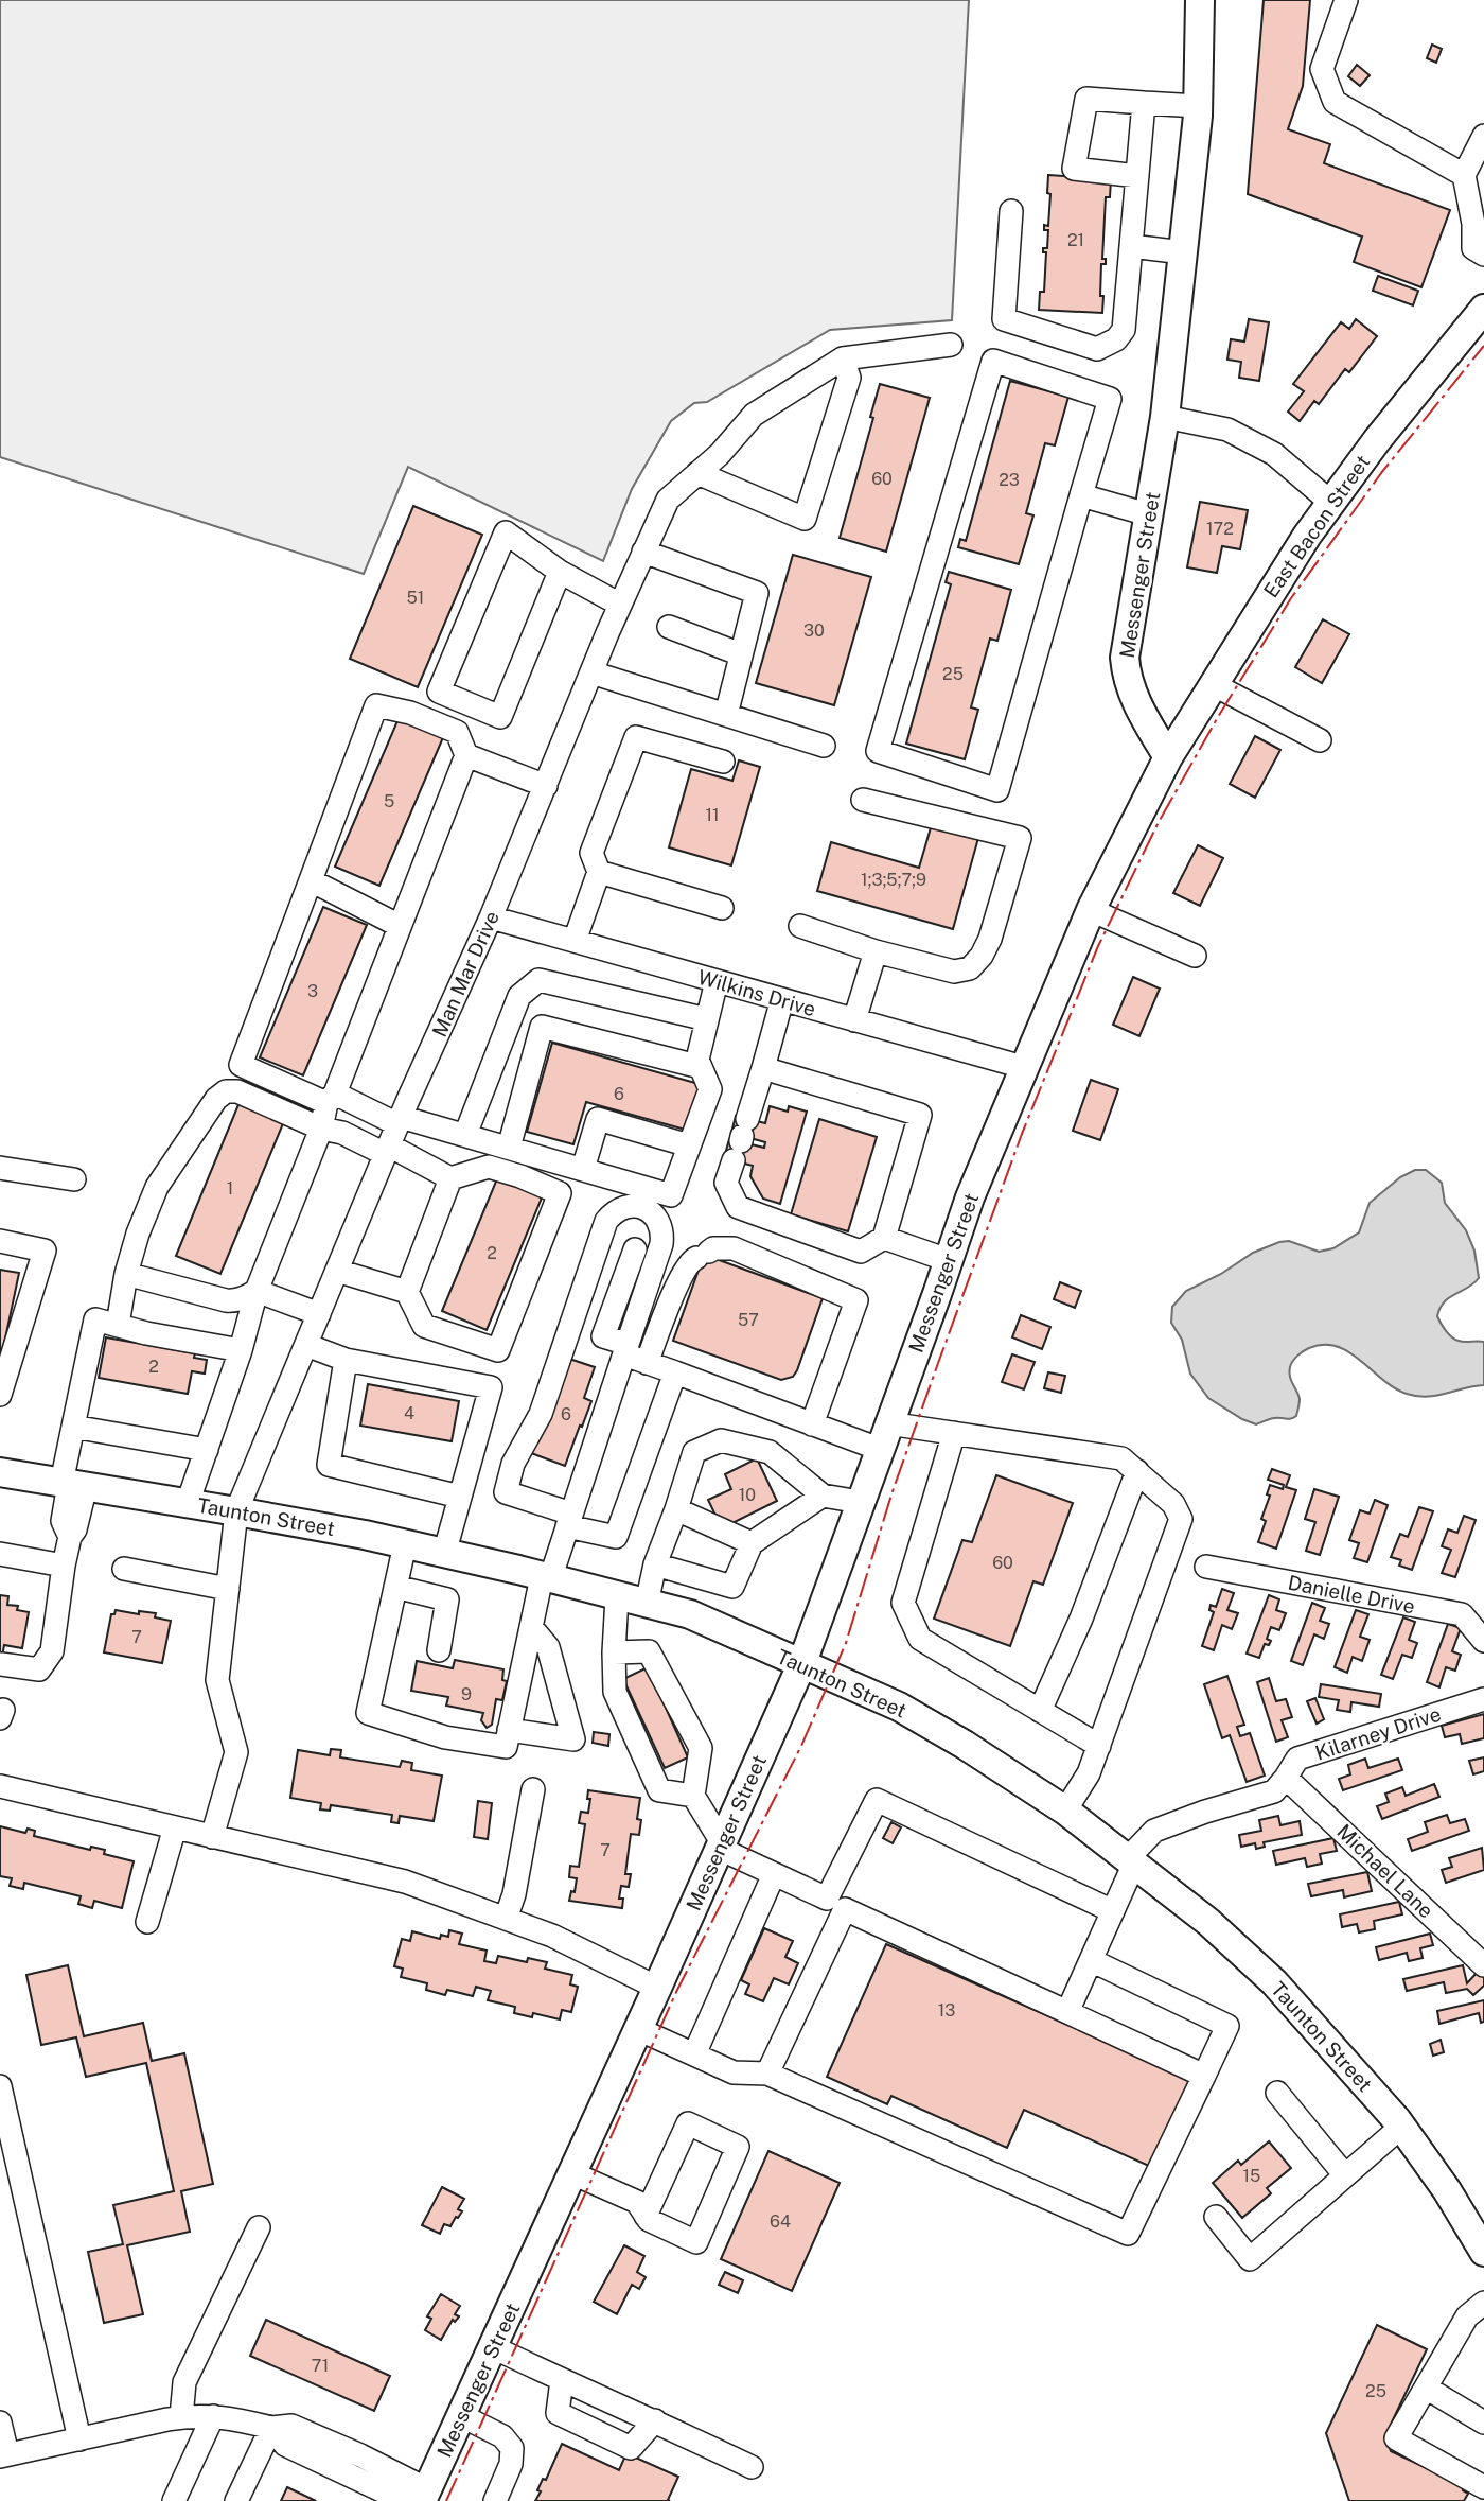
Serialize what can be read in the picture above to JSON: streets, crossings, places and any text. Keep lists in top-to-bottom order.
{
  "streets": {
    "main road": ["East Bacon Street", "Messenger Street", "Taunton Street"],
    "street": [
      "Man Mar Drive",
      "Wilkins Drive",
      "Danielle Drive",
      "Kilarney Drive",
      "Michael Lane"
    ]
  },
  "crossings": [
    ["East Bacon Street", "Messenger Street"],
    ["Messenger Street", "Wilkins Drive"],
    ["Messenger Street", "Taunton Street"],
    ["Man Mar Drive", "Wilkins Drive"],
    ["Man Mar Drive", "Taunton Street"],
    ["Taunton Street", "Kilarney Drive"],
    ["Kilarney Drive", "Michael Lane"]
  ],
  "house_numbers": [
    "21",
    "60",
    "23",
    "172",
    "51",
    "30",
    "25",
    "5",
    "11",
    "1;3;5;7;9",
    "3",
    "6",
    "1",
    "2",
    "57",
    "2",
    "4",
    "6",
    "10",
    "60",
    "7",
    "9",
    "7",
    "13",
    "15",
    "64",
    "71",
    "25"
  ]
}
